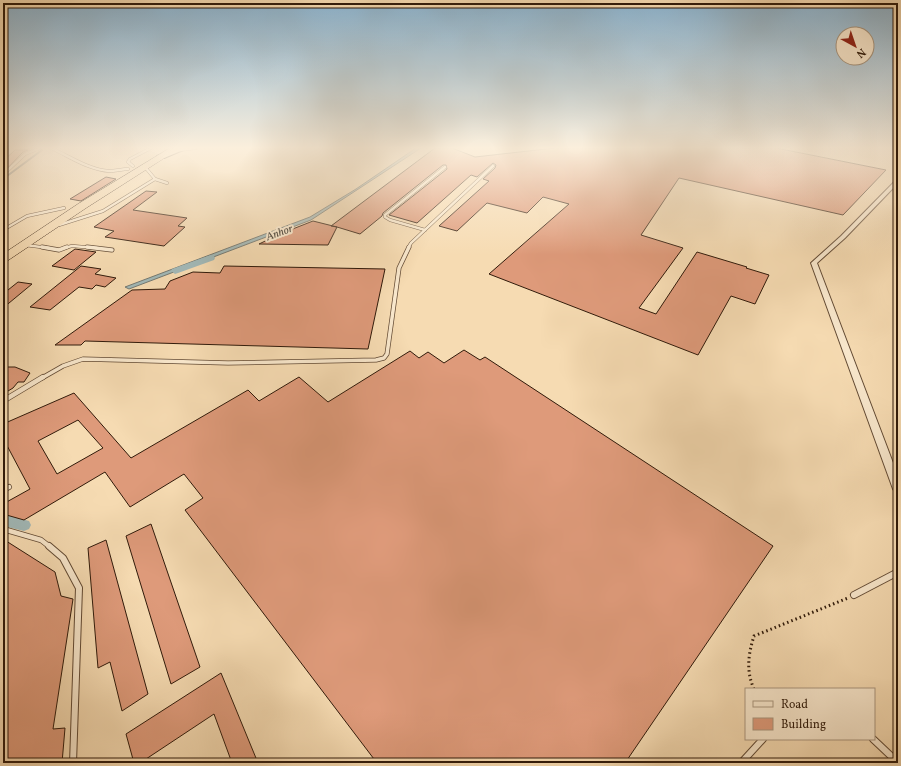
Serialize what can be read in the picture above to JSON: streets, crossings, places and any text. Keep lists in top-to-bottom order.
{
  "water": ["Anhor"],
  "legend": ["Road", "Building"],
  "north": "bottom right"
}
